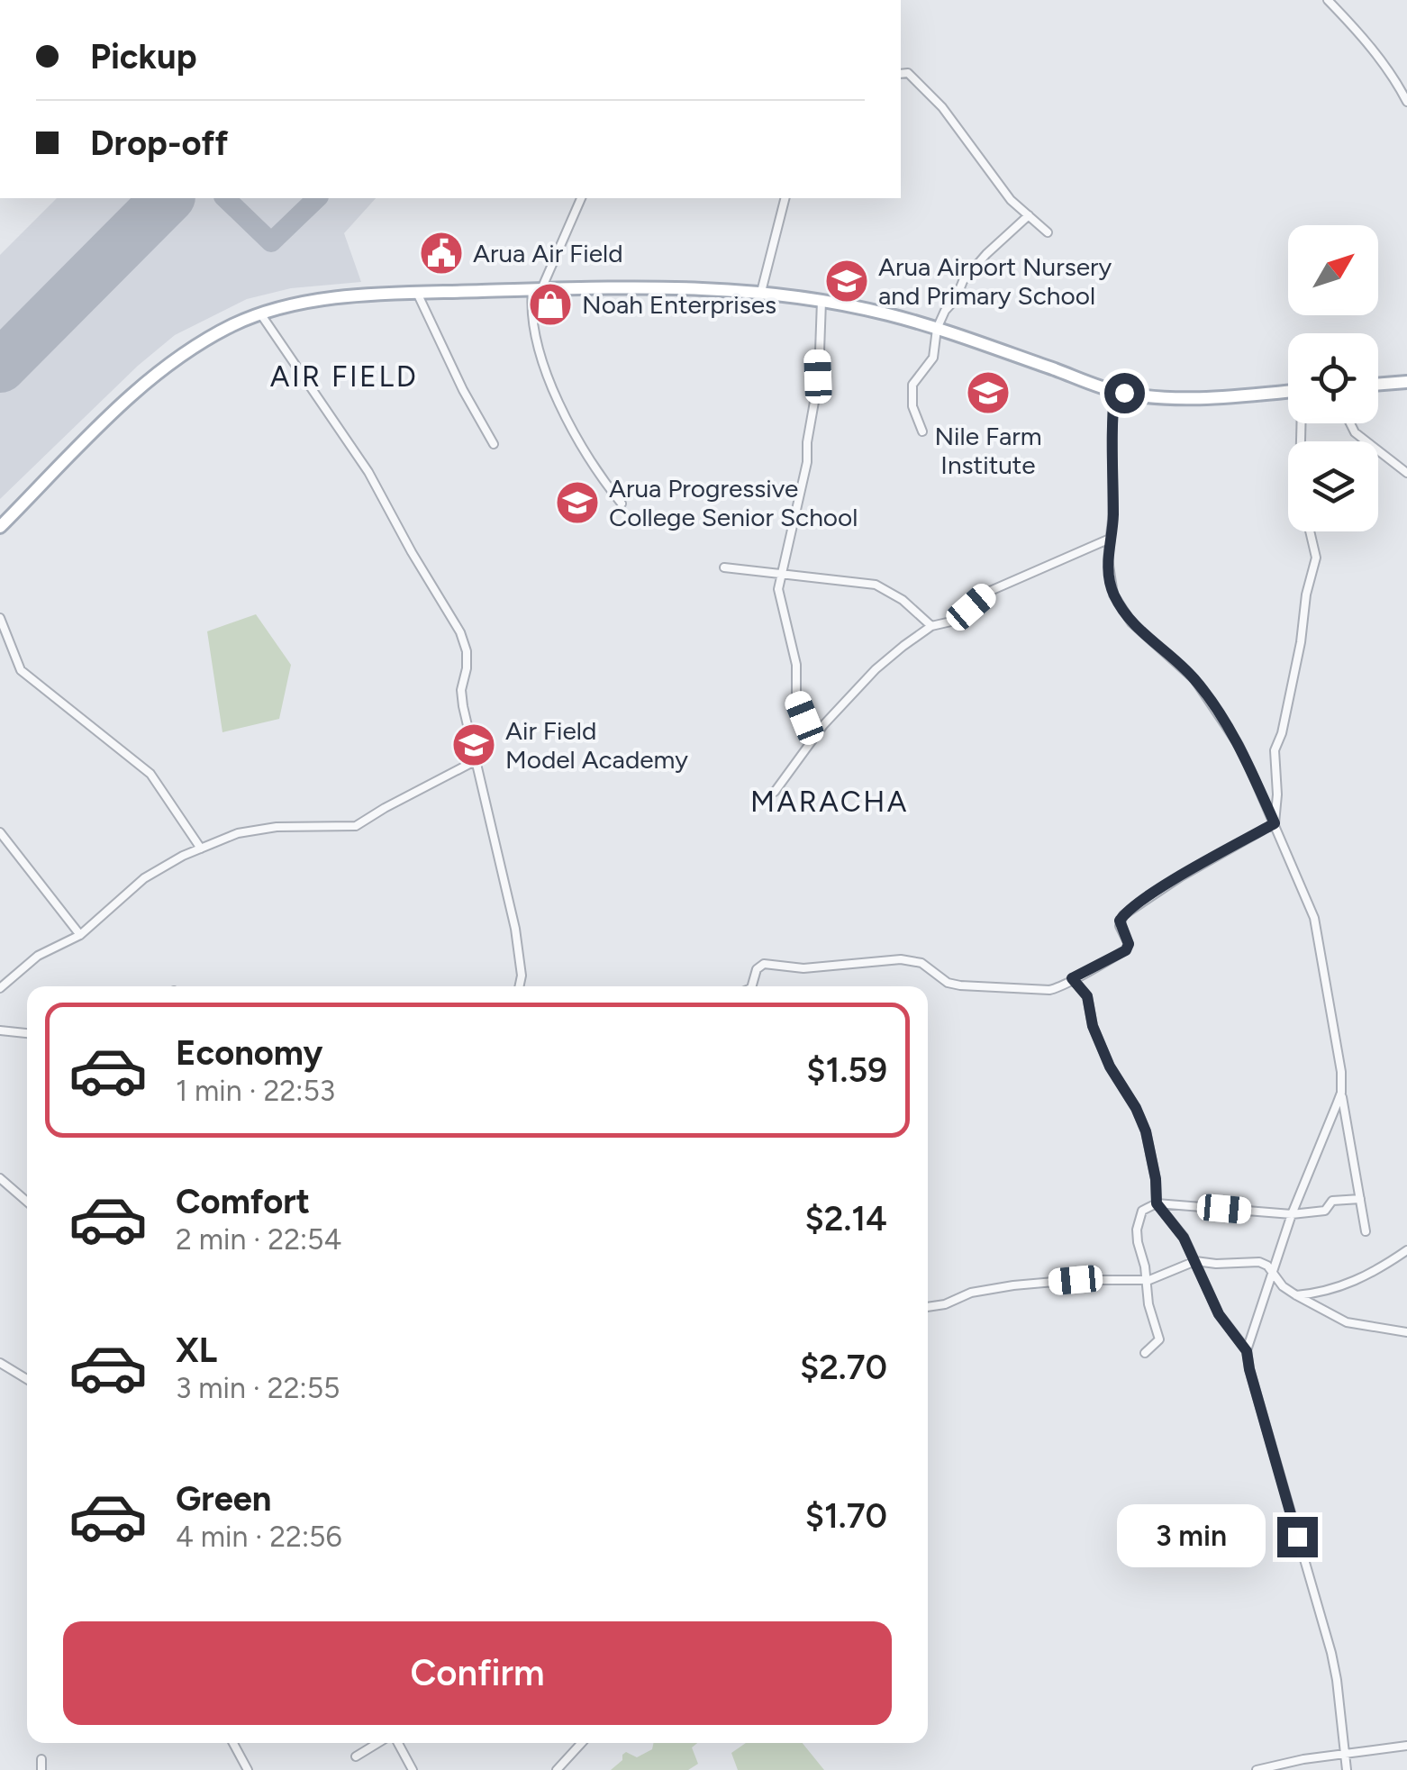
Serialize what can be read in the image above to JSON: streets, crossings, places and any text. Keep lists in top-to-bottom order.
{
  "districts": ["AIR FIELD", "MARACHA"],
  "places": {
    "public building": ["Arua Air Field"],
    "school or university": [
      "Arua Airport Nursery and Primary School",
      "Nile Farm Institute",
      "Arua Progressive College Senior School",
      "Air Field Model Academy"
    ],
    "shop": ["Noah Enterprises"]
  },
  "north": "top right",
  "page": {
    "banner": ["Pickup", "Drop-off"],
    "list": [
      {
        "name": "Economy",
        "note": "1 min · 22:53",
        "value": "$1.59"
      },
      {
        "name": "Comfort",
        "note": "2 min · 22:54",
        "value": "$2.14"
      },
      {
        "name": "XL",
        "note": "3 min · 22:55",
        "value": "$2.70"
      },
      {
        "name": "Green",
        "note": "4 min · 22:56",
        "value": "$1.70"
      }
    ],
    "bubble": "3 min",
    "buttons": "Confirm"
  }
}
